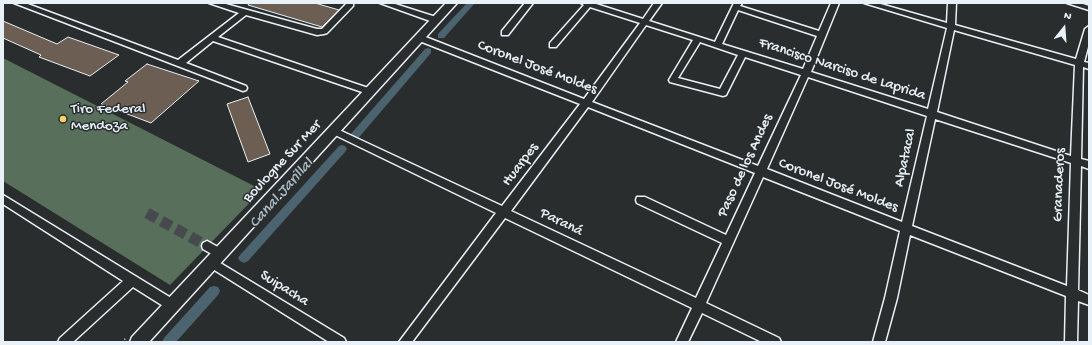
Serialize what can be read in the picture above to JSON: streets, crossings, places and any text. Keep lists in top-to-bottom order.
{
  "streets": {
    "main road": ["Boulogne Sur Mer"],
    "street": [
      "Coronel José Moldes",
      "Francisco Narciso de Laprida",
      "Alpatacal",
      "Huarpes",
      "Paso de los Andes",
      "Granaderos",
      "Paraná",
      "Suipacha"
    ]
  },
  "crossings": [
    ["Coronel José Moldes", "Alpatacal"],
    ["Coronel José Moldes", "Boulogne Sur Mer"],
    ["Coronel José Moldes", "Huarpes"],
    ["Coronel José Moldes", "Paso de los Andes"],
    ["Coronel José Moldes", "Granaderos"],
    ["Francisco Narciso de Laprida", "Alpatacal"],
    ["Francisco Narciso de Laprida", "Huarpes"],
    ["Francisco Narciso de Laprida", "Paso de los Andes"],
    ["Francisco Narciso de Laprida", "Granaderos"],
    ["Boulogne Sur Mer", "Paraná"],
    ["Boulogne Sur Mer", "Suipacha"],
    ["Huarpes", "Paraná"],
    ["Paso de los Andes", "Paraná"]
  ],
  "water": ["Canal Jarillal"],
  "places": ["Tiro Federal Mendoza"],
  "north": "top"
}
